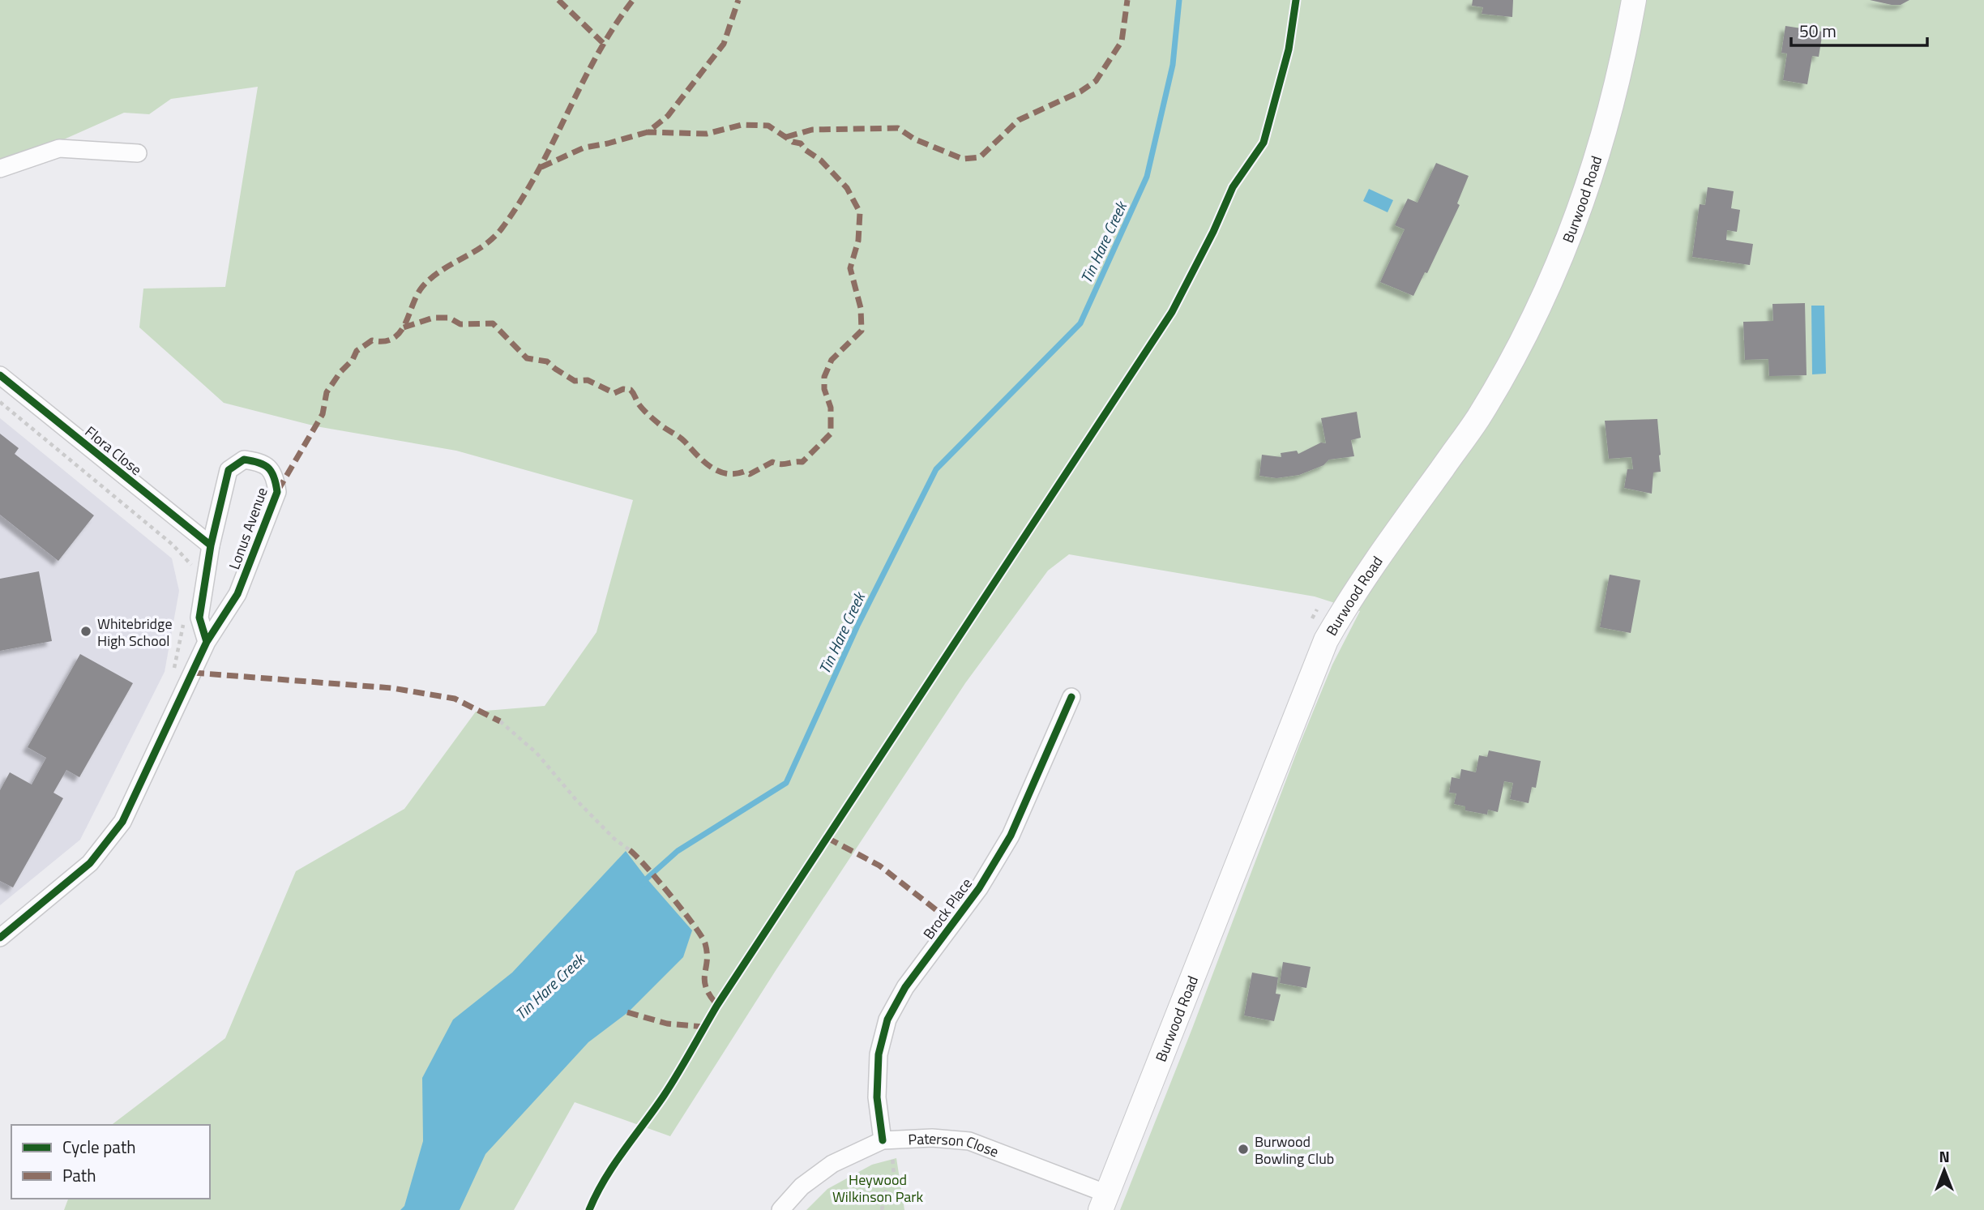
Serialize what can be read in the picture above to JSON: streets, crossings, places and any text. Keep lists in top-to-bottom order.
{
  "streets": {
    "main road": ["Burwood Road"],
    "street": [
      "Flora Close",
      "Lonus Avenue",
      "Brock Place",
      "Paterson Close"
    ]
  },
  "crossings": [
    ["Burwood Road", "Paterson Close"],
    ["Flora Close", "Lonus Avenue"],
    ["Brock Place", "Paterson Close"]
  ],
  "water": ["Tin Hare Creek"],
  "parks": ["Heywood Wilkinson Park"],
  "places": ["Whitebridge High School", "Burwood Bowling Club"],
  "legend": ["Cycle path", "Path"],
  "scale_bar": "50 m",
  "north": "top"
}
